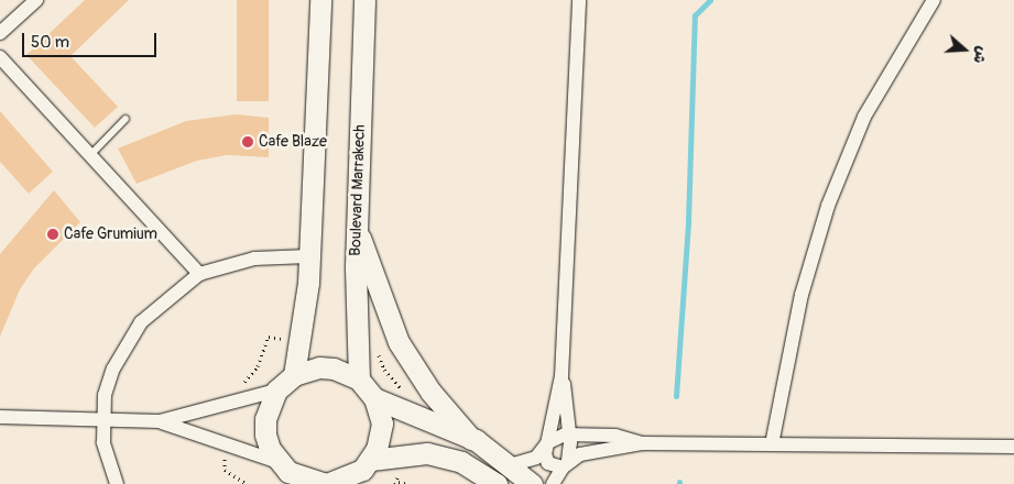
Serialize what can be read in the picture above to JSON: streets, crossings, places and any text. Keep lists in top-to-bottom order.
{
  "streets": {
    "main road": ["Boulevard Marrakech"]
  },
  "places": ["Cafe Blaze", "Cafe Grumium"],
  "scale_bar": "50 m",
  "north": "right"
}
